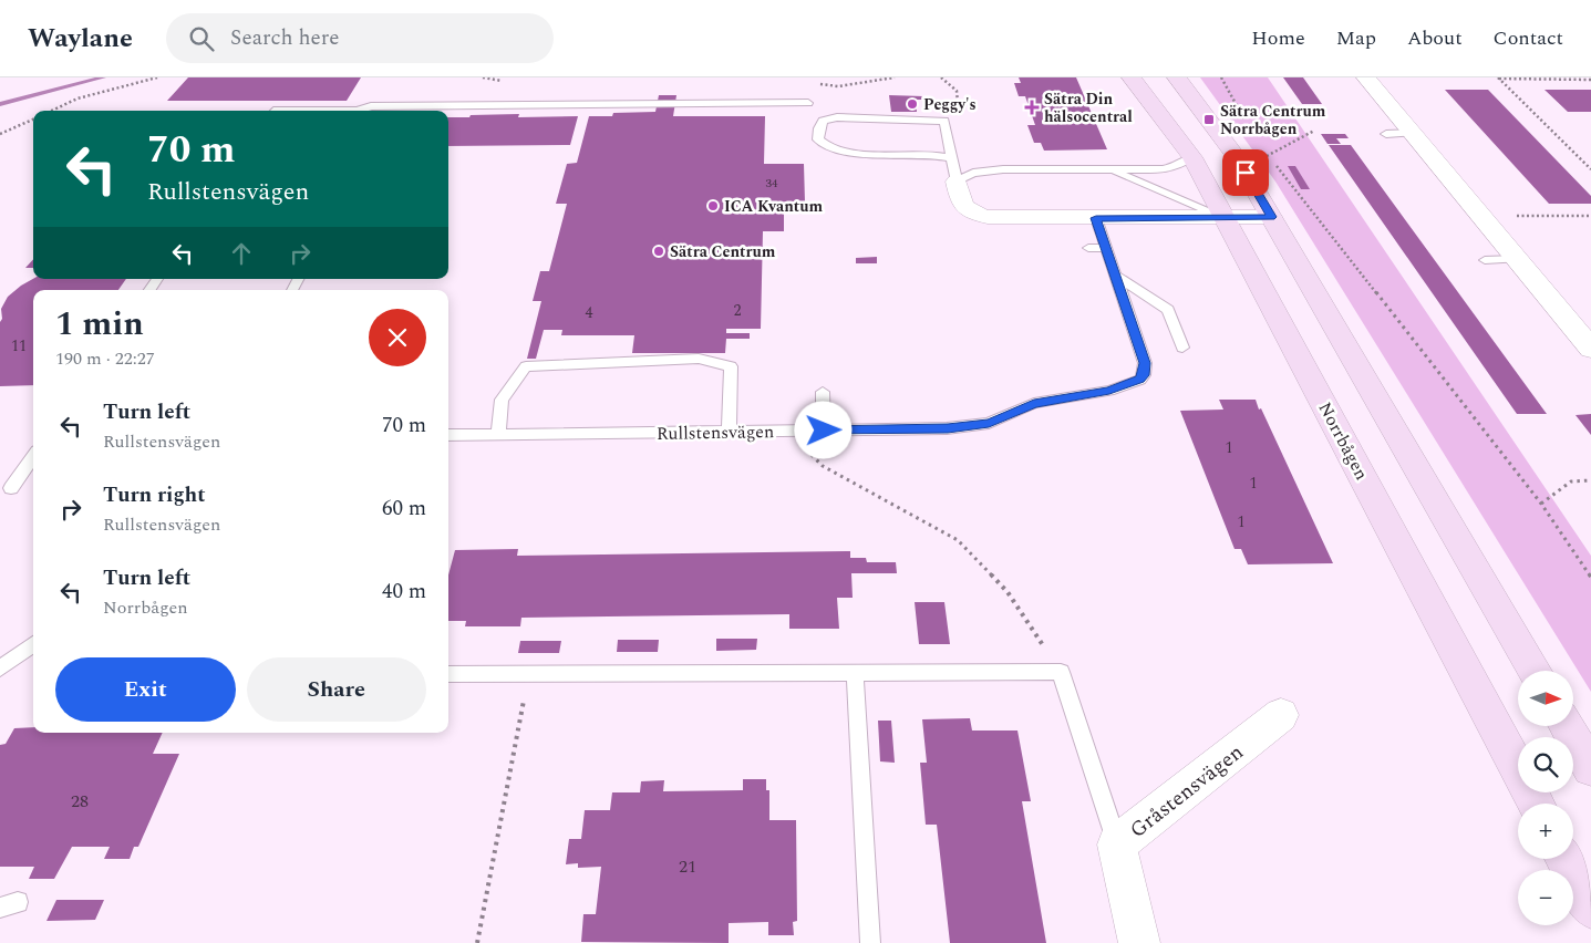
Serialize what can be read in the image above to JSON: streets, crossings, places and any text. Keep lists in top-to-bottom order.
{
  "streets": {
    "street": ["Norrbågen", "Gråstensvägen"],
    "lane": ["Rullstensvägen"]
  },
  "places": {
    "other": ["Peggy's", "ICA Kvantum", "Sätra Centrum"],
    "health": ["Sätra Din hälsocentral"],
    "transit": ["Sätra Centrum Norrbågen"]
  },
  "house_numbers": [
    "34",
    "2",
    "4",
    "11",
    "1",
    "1",
    "1",
    "28",
    "21"
  ],
  "north": "right",
  "page": {
    "header": "Waylane",
    "search": "Search here",
    "nav": [
      "Home",
      "Map",
      "About",
      "Contact"
    ],
    "turn": ["70 m", "Rullstensvägen"],
    "heading": ["1 min", "190 m · 22:27"],
    "list": [
      {
        "name": "Turn left",
        "note": "Rullstensvägen",
        "value": "70 m"
      },
      {
        "name": "Turn right",
        "note": "Rullstensvägen",
        "value": "60 m"
      },
      {
        "name": "Turn left",
        "note": "Norrbågen",
        "value": "40 m"
      }
    ],
    "buttons": ["Exit", "Share"],
    "map_buttons": ["+", "−"]
  }
}
